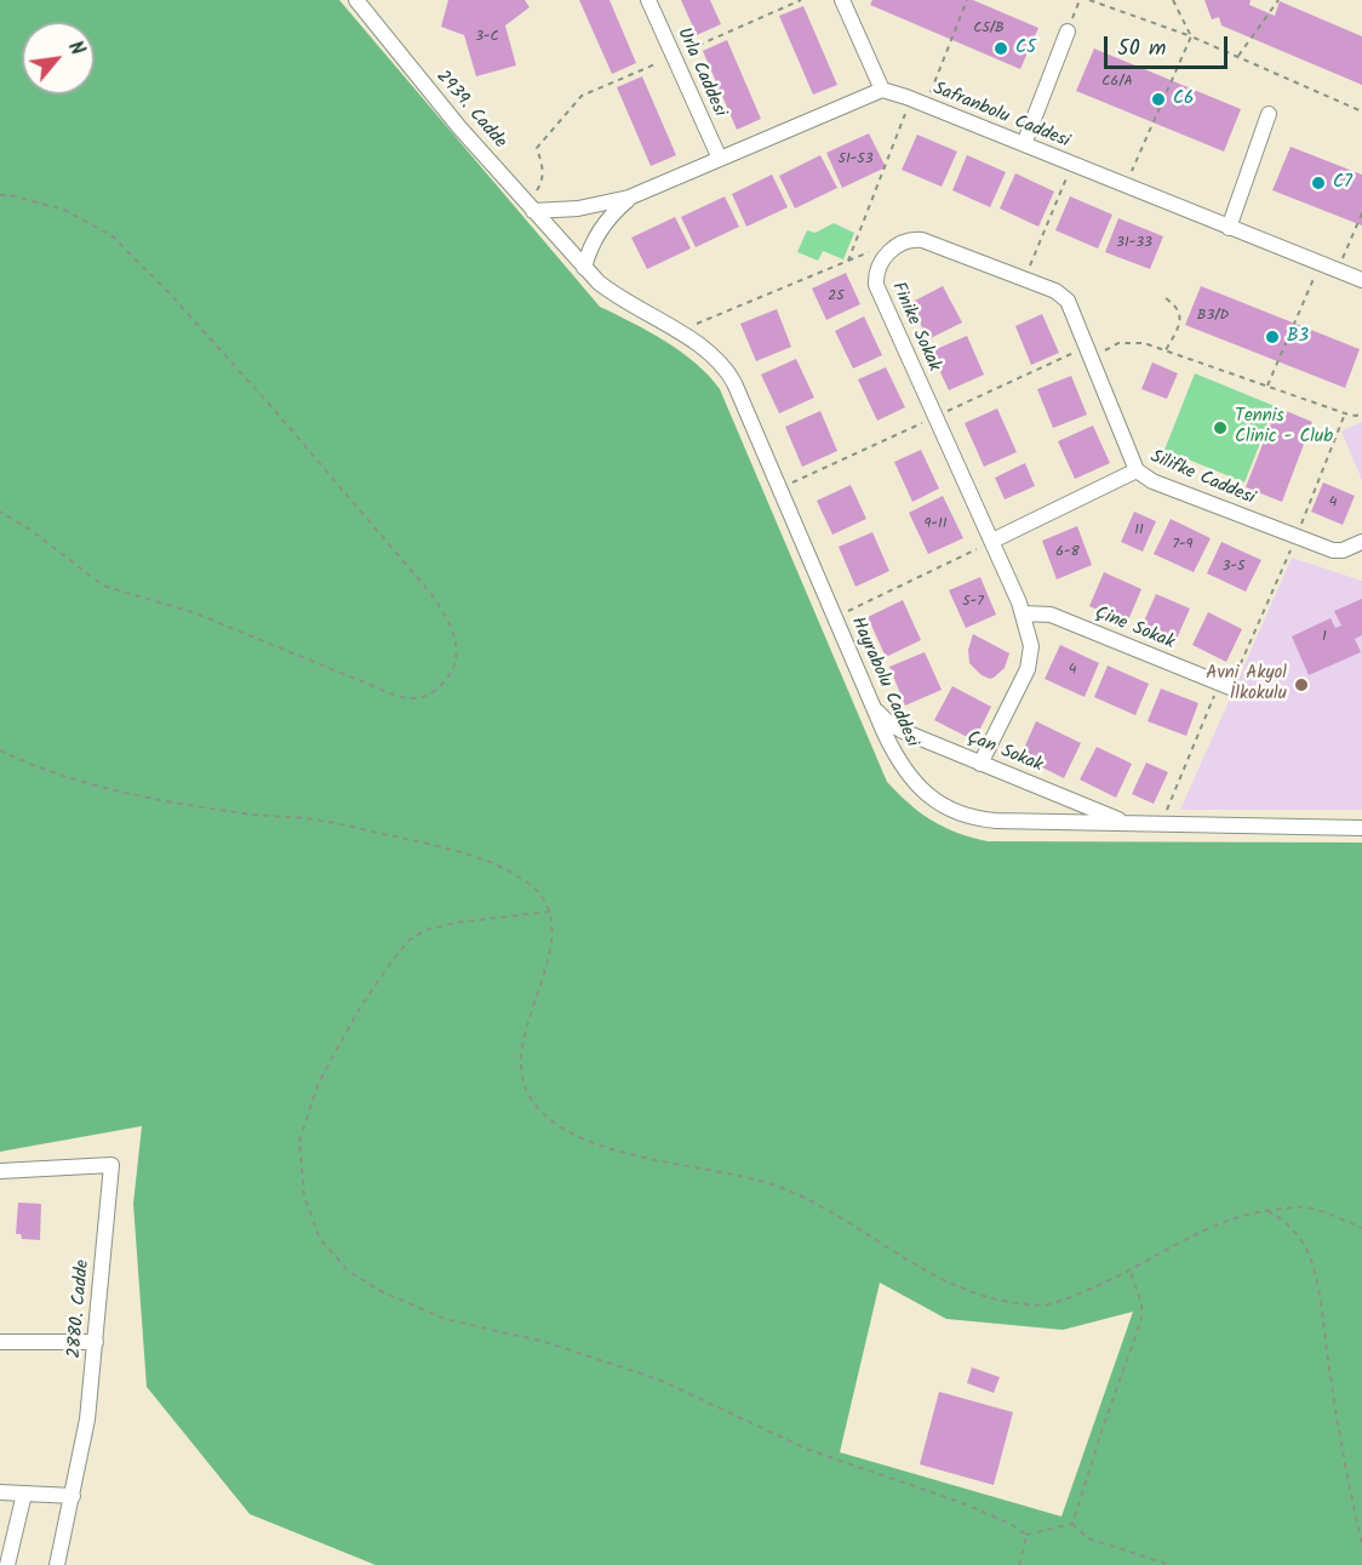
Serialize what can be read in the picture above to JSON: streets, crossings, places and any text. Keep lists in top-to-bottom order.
{
  "streets": {
    "street": [
      "Urla Caddesi",
      "2939. Cadde",
      "Safranbolu Caddesi",
      "Finike Sokak",
      "Silifke Caddesi",
      "Çine Sokak",
      "Hayrabolu Caddesi",
      "Çan Sokak",
      "2880. Cadde"
    ]
  },
  "crossings": [
    ["2939. Cadde", "Hayrabolu Caddesi"],
    ["Finike Sokak", "Silifke Caddesi"],
    ["Finike Sokak", "Çine Sokak"],
    ["Finike Sokak", "Çan Sokak"],
    ["Hayrabolu Caddesi", "Çan Sokak"]
  ],
  "places": [
    "C5",
    "C6",
    "C7",
    "B3",
    "Tennis Clinic - Club",
    "Avni Akyol İlkokulu"
  ],
  "house_numbers": [
    "C5/B",
    "3-C",
    "C6/A",
    "51-53",
    "31-33",
    "25",
    "B3/D",
    "4",
    "9-11",
    "11",
    "7-9",
    "6-8",
    "3-5",
    "5-7",
    "1",
    "4"
  ],
  "scale_bar": "50 m",
  "north": "top right"
}
